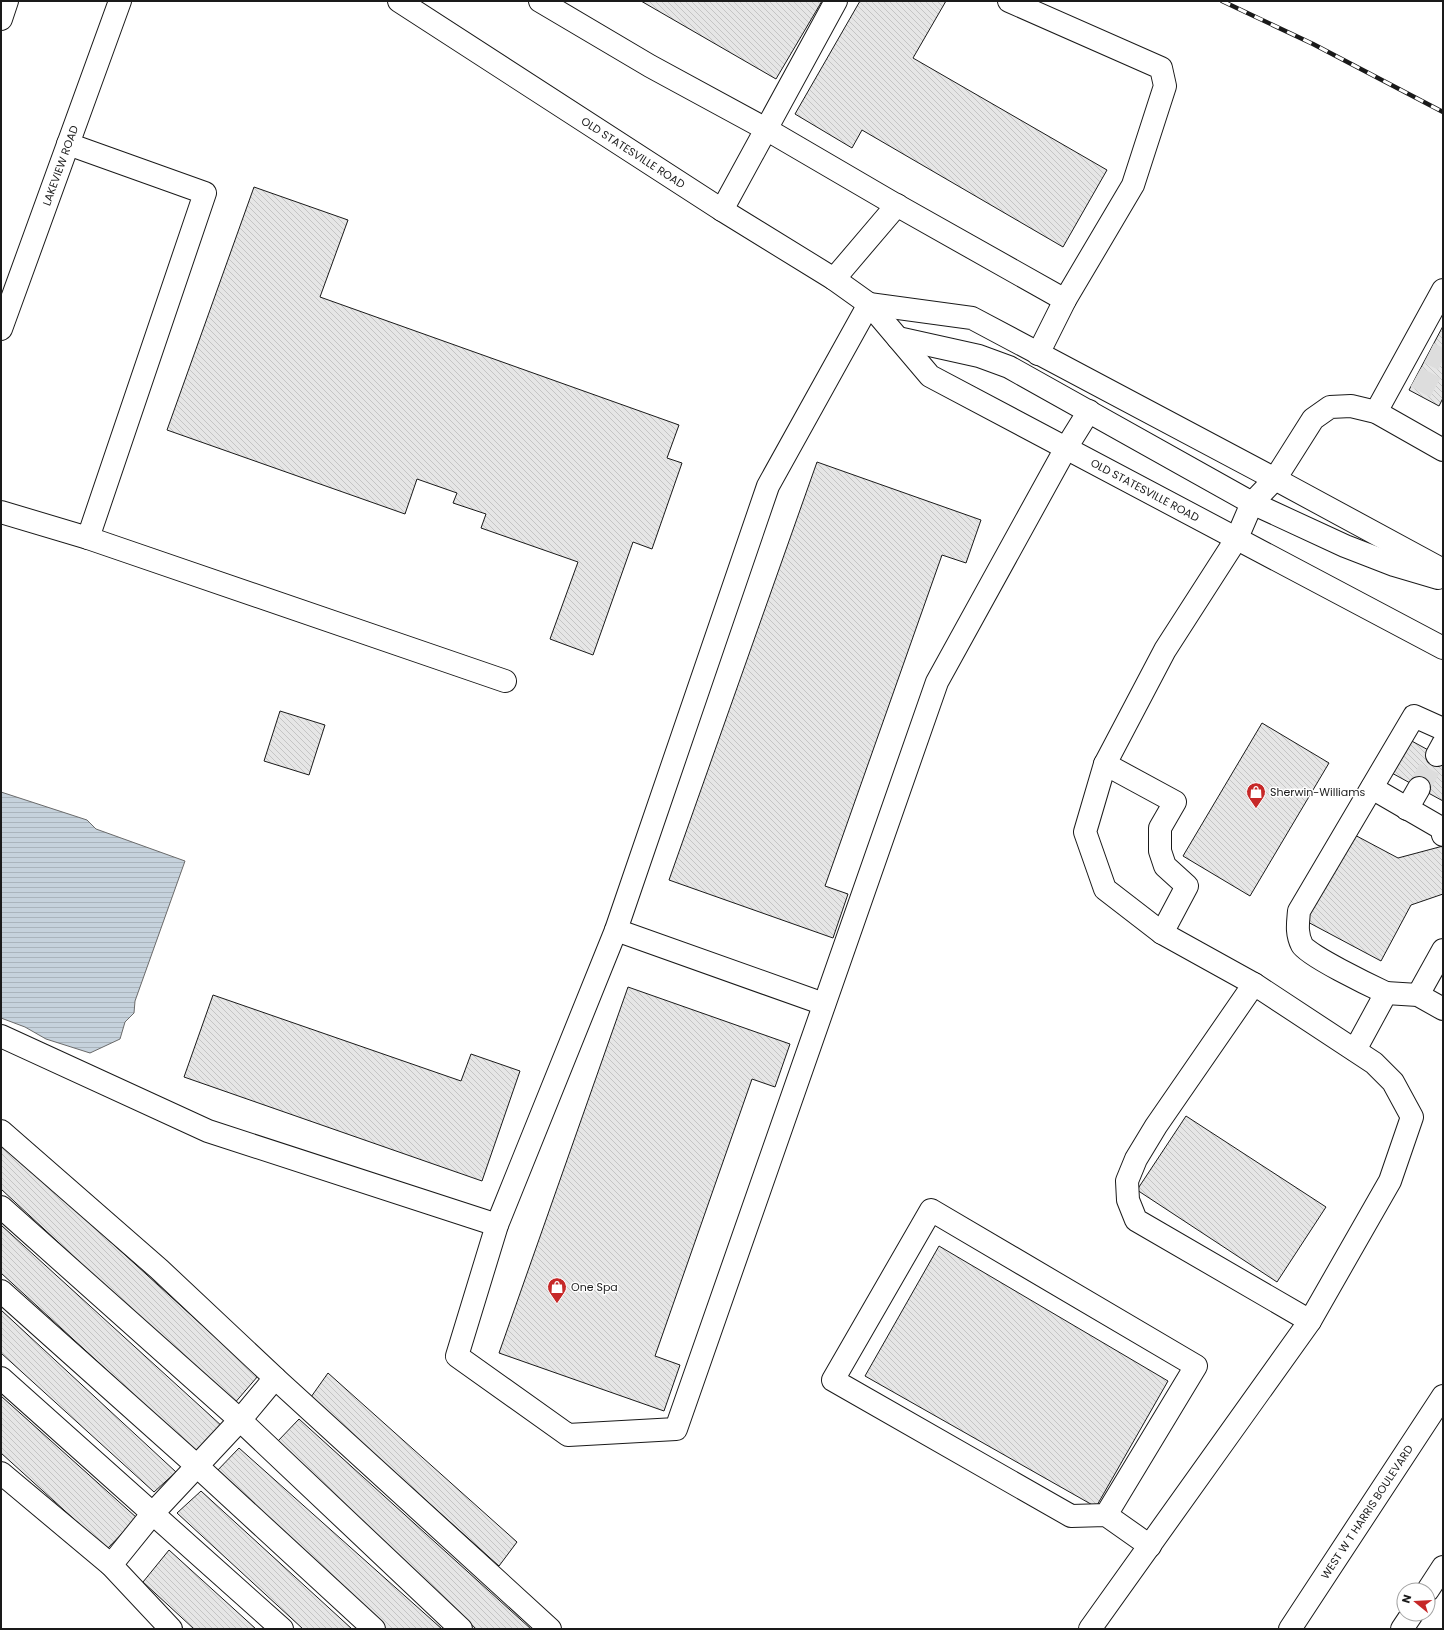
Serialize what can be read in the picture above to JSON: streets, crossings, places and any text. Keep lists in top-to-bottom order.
{
  "streets": {
    "main road": ["OLD STATESVILLE ROAD", "LAKEVIEW ROAD", "WEST W T HARRIS BOULEVARD"]
  },
  "places": {
    "shop": ["Sherwin-Williams", "One Spa"]
  },
  "north": "left"
}
